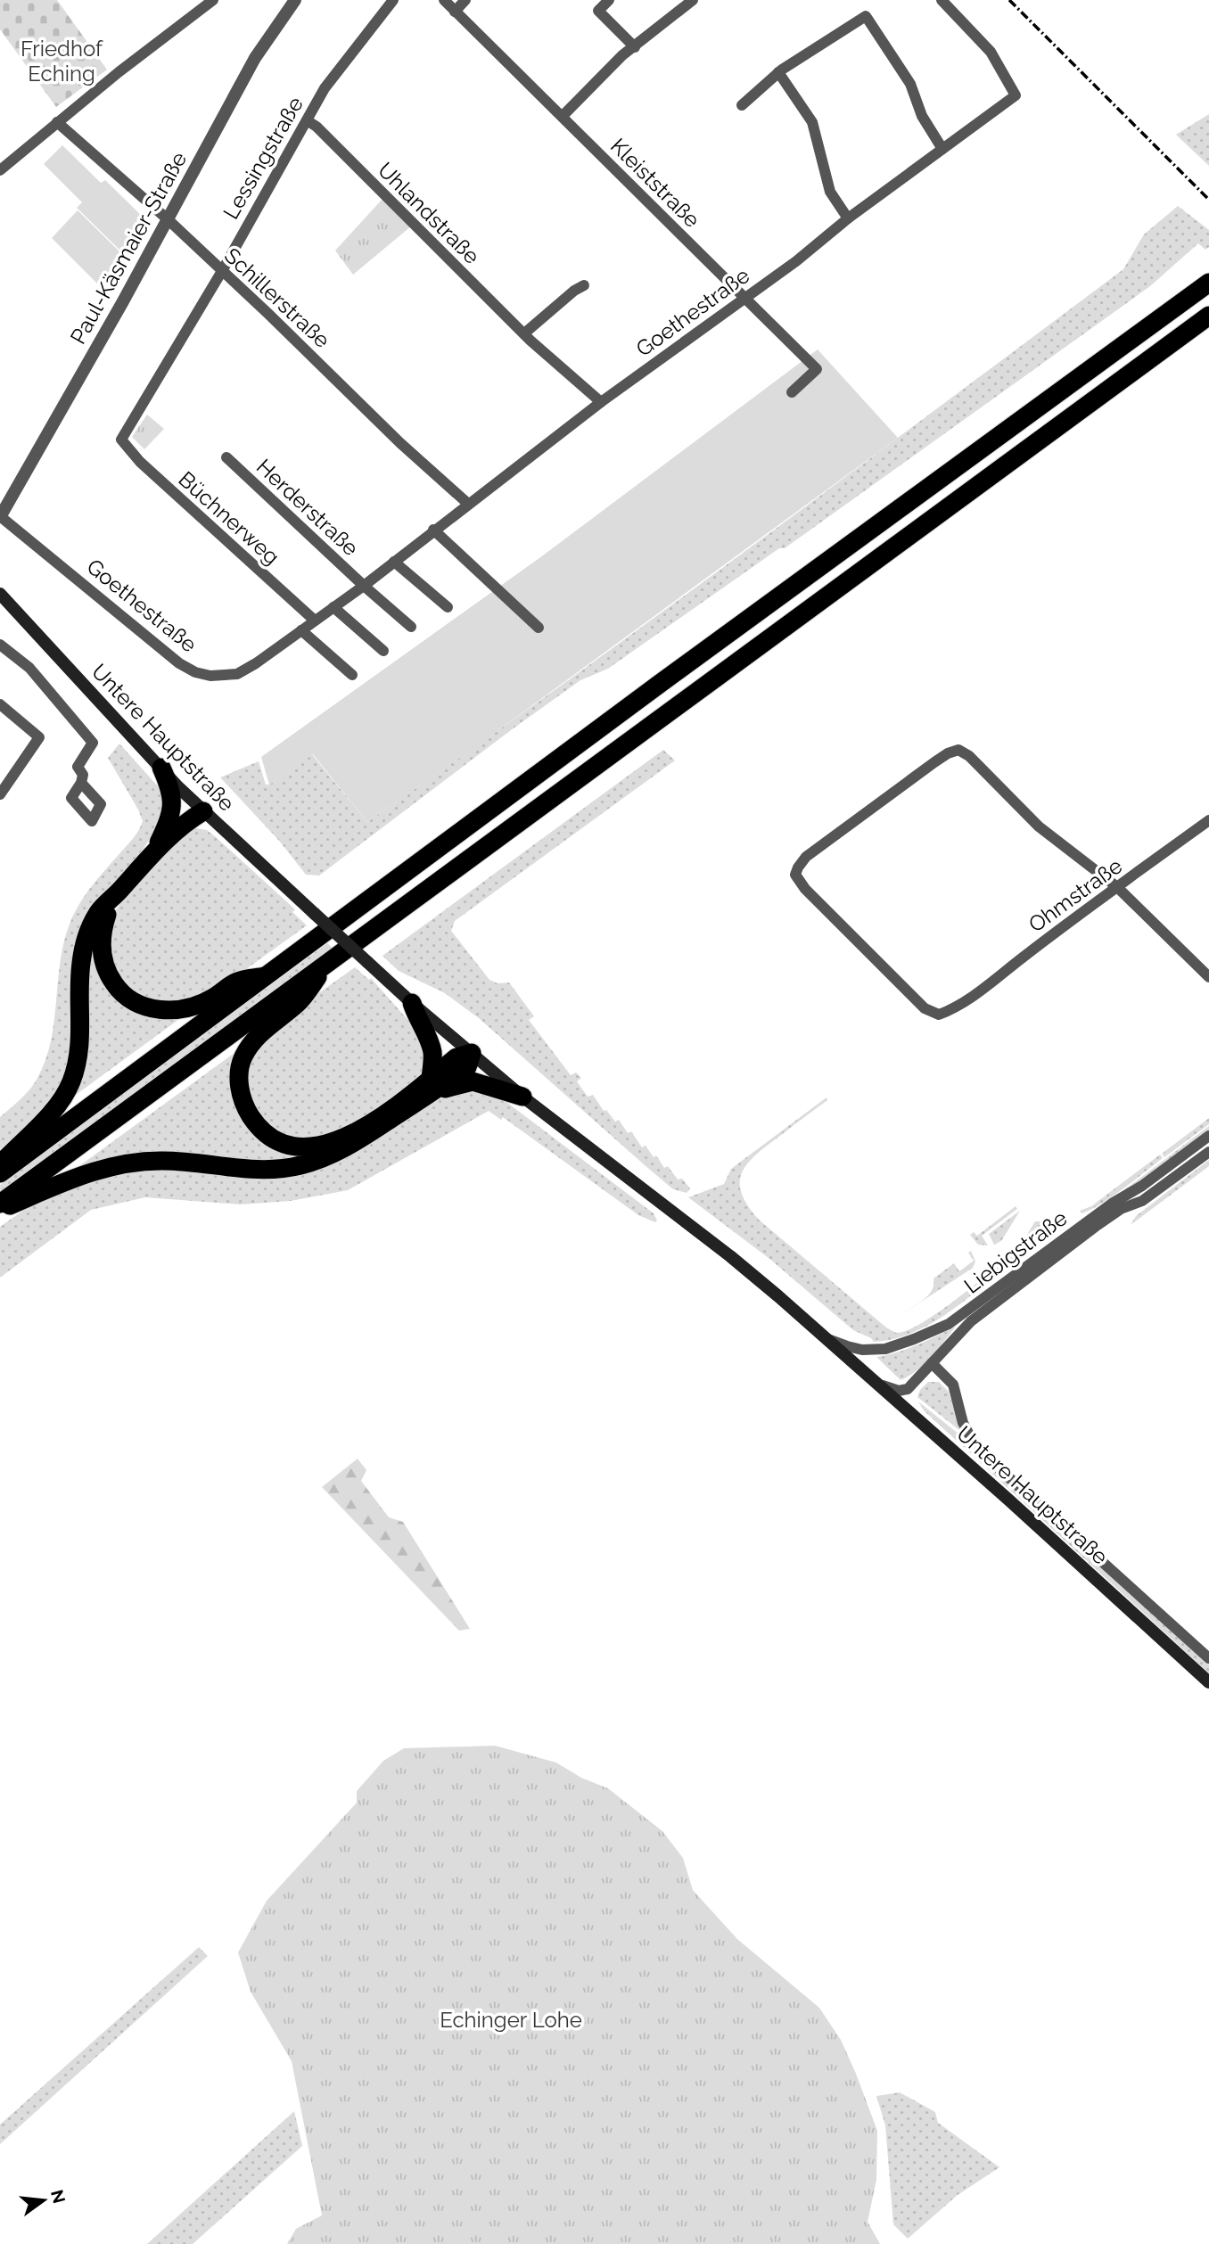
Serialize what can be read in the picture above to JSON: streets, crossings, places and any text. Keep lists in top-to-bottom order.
{
  "streets": {
    "main road": ["Untere Hauptstraße"],
    "street": [
      "Lessingstraße",
      "Kleiststraße",
      "Uhlandstraße",
      "Paul-Käsmaier-Straße",
      "Schillerstraße",
      "Goethestraße",
      "Herderstraße",
      "Büchnerweg",
      "Ohmstraße",
      "Liebigstraße"
    ]
  },
  "crossings": [
    ["Lessingstraße", "Uhlandstraße"],
    ["Lessingstraße", "Schillerstraße"],
    ["Lessingstraße", "Büchnerweg"],
    ["Kleiststraße", "Goethestraße"],
    ["Uhlandstraße", "Goethestraße"],
    ["Paul-Käsmaier-Straße", "Schillerstraße"],
    ["Paul-Käsmaier-Straße", "Goethestraße"],
    ["Schillerstraße", "Goethestraße"],
    ["Goethestraße", "Herderstraße"],
    ["Goethestraße", "Büchnerweg"],
    ["Untere Hauptstraße", "Liebigstraße"]
  ],
  "parks": ["Friedhof Eching", "Echinger Lohe"],
  "north": "right"
}
